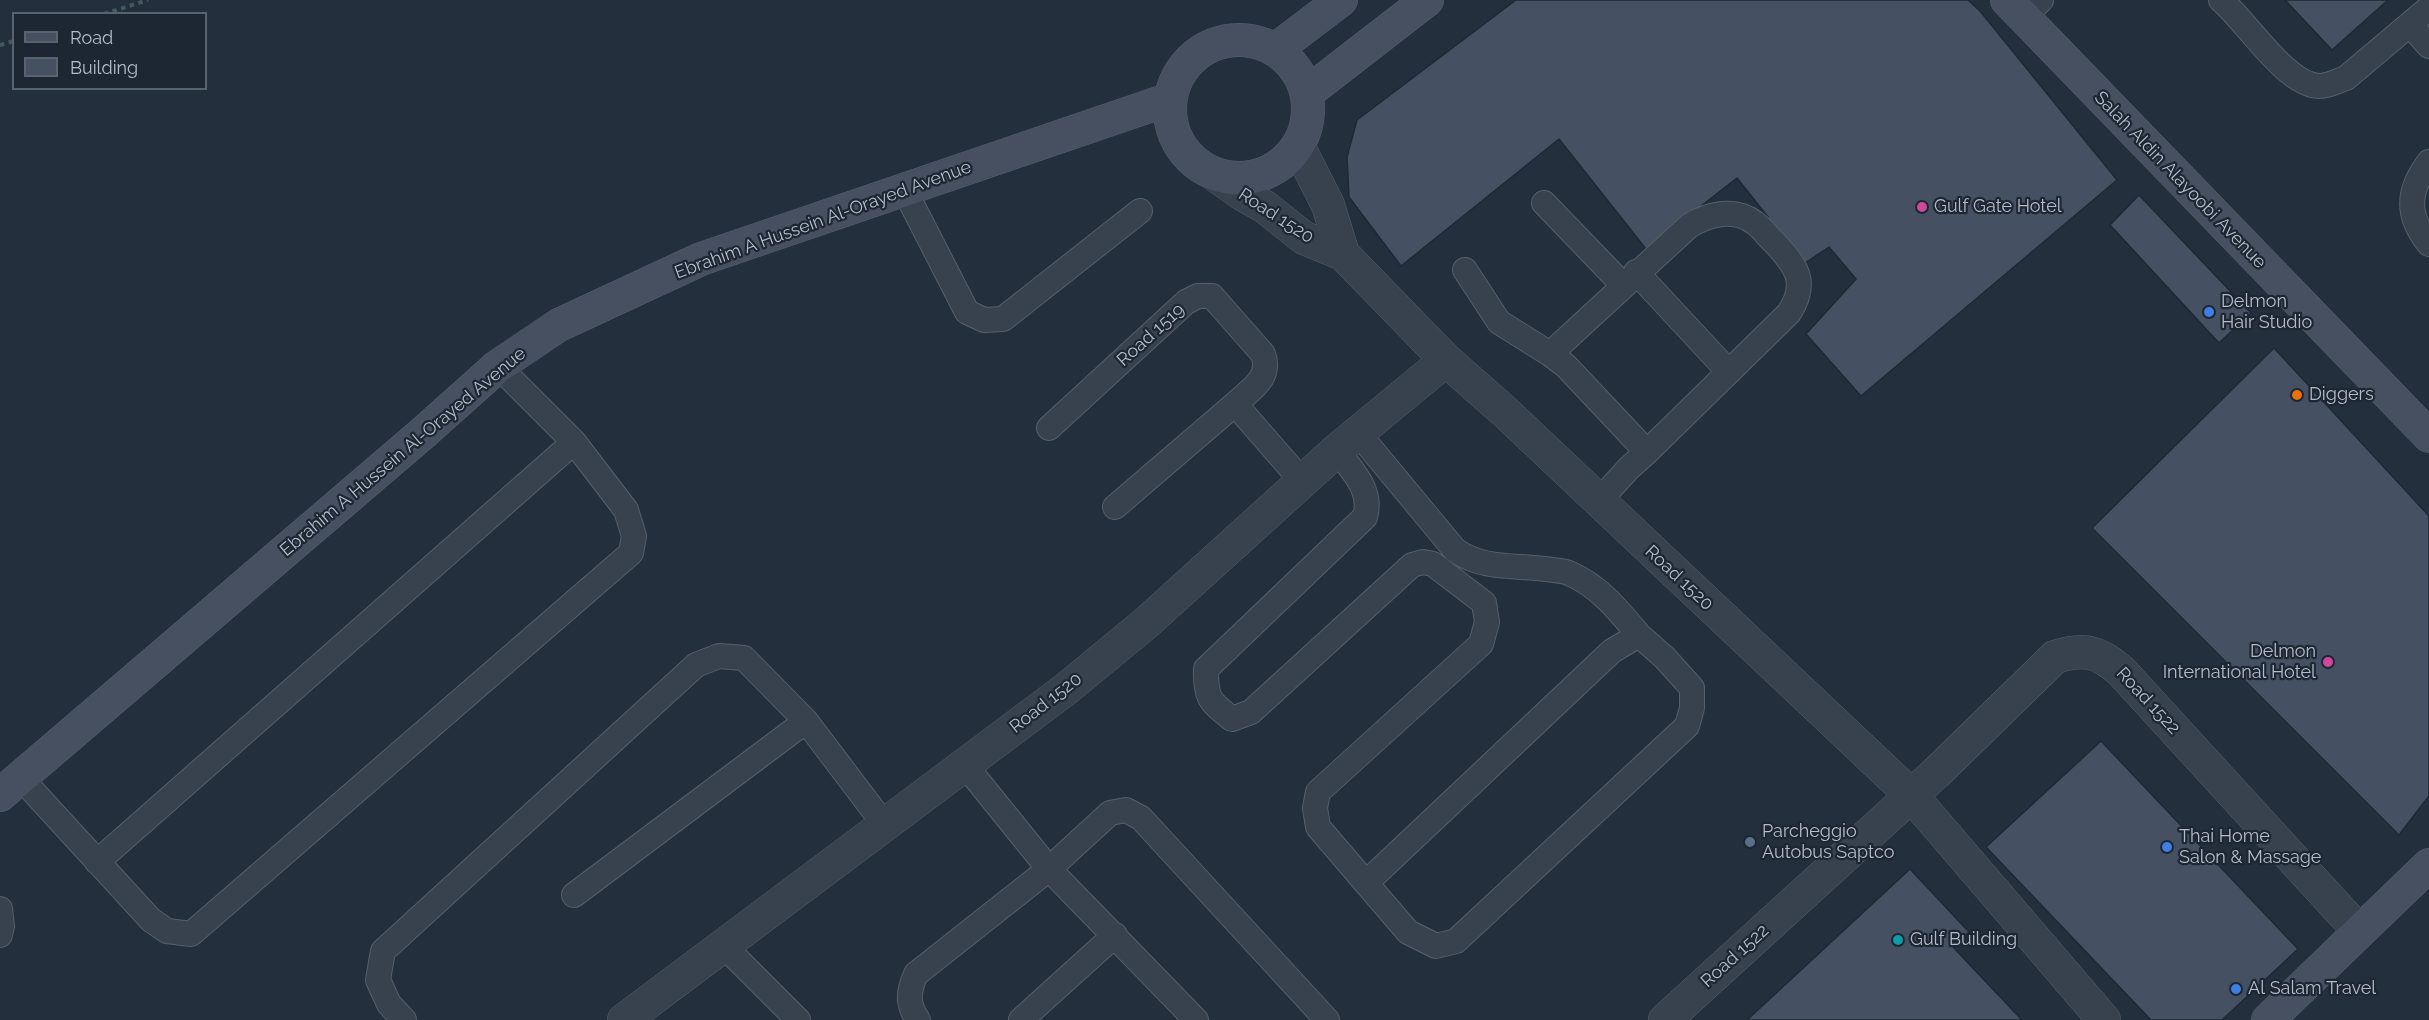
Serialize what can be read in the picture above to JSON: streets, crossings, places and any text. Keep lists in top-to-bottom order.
{
  "streets": {
    "street": [
      "Salah Aldin Alayoobi Avenue",
      "Road 1520",
      "Ebrahim A Hussein Al-Orayed Avenue",
      "Road 1522"
    ],
    "lane": ["Road 1519"]
  },
  "crossings": [
    ["Road 1520", "Ebrahim A Hussein Al-Orayed Avenue"],
    ["Road 1520", "Road 1522"]
  ],
  "places": [
    "Gulf Gate Hotel",
    "Delmon Hair Studio",
    "Diggers",
    "Delmon International Hotel",
    "Parcheggio Autobus Saptco",
    "Thai Home Salon & Massage",
    "Gulf Building",
    "Al Salam Travel"
  ],
  "legend": ["Road", "Building"]
}
